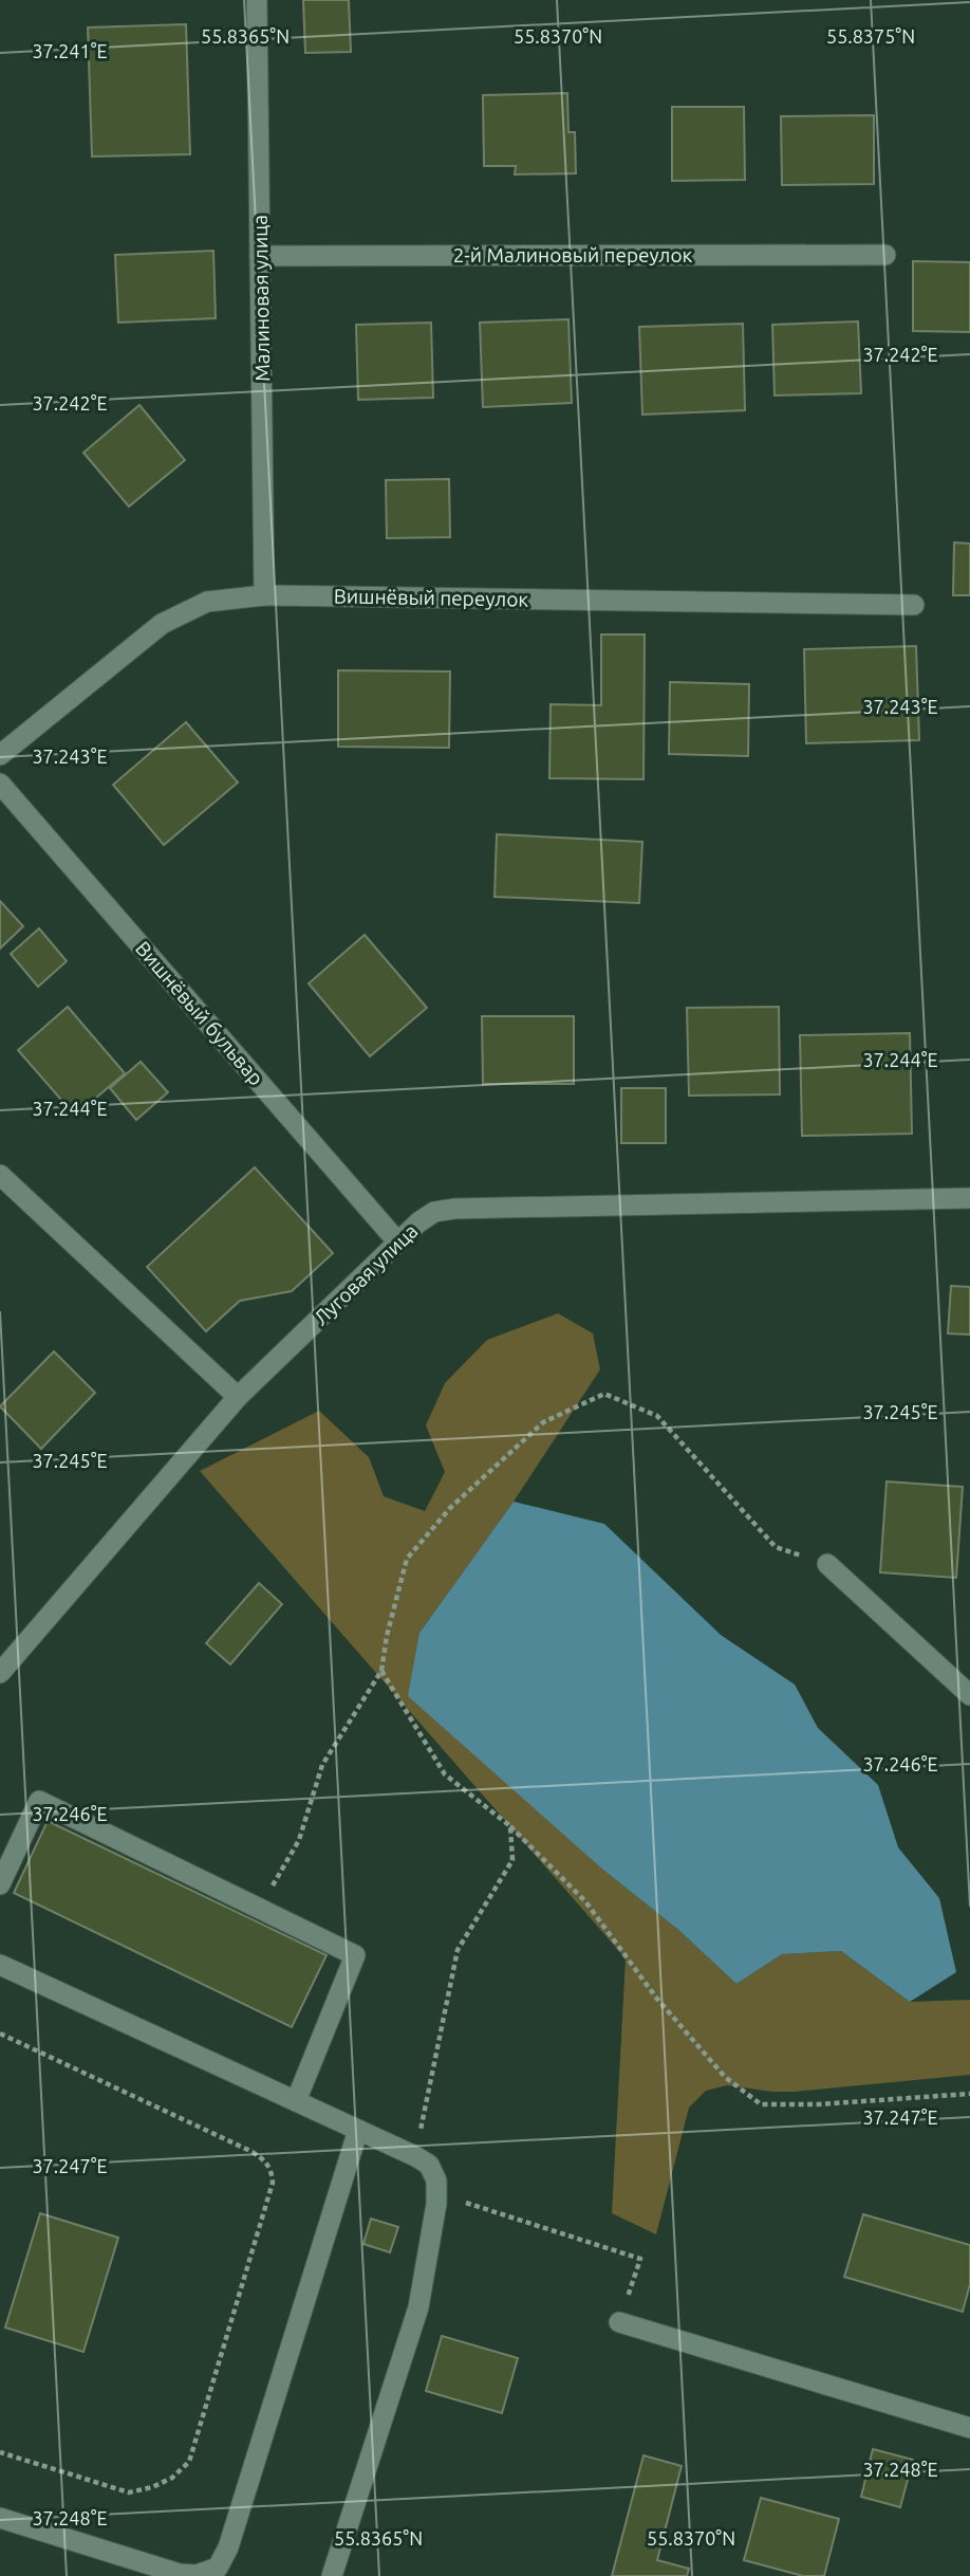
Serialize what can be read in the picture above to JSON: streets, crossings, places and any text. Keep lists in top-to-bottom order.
{
  "streets": {
    "street": [
      "2-й Малиновый переулок",
      "Малиновая улица",
      "Вишнёвый переулок",
      "Вишнёвый бульвар",
      "Луговая улица"
    ]
  },
  "crossings": [
    ["2-й Малиновый переулок", "Малиновая улица"],
    ["Малиновая улица", "Вишнёвый переулок"],
    ["Вишнёвый бульвар", "Луговая улица"]
  ],
  "coordinates": [
    "55.8365°N",
    "55.8370°N",
    "55.8375°N",
    "37.241°E",
    "37.242°E",
    "37.243°E",
    "37.244°E",
    "37.245°E",
    "37.246°E",
    "37.247°E",
    "37.248°E"
  ]
}
